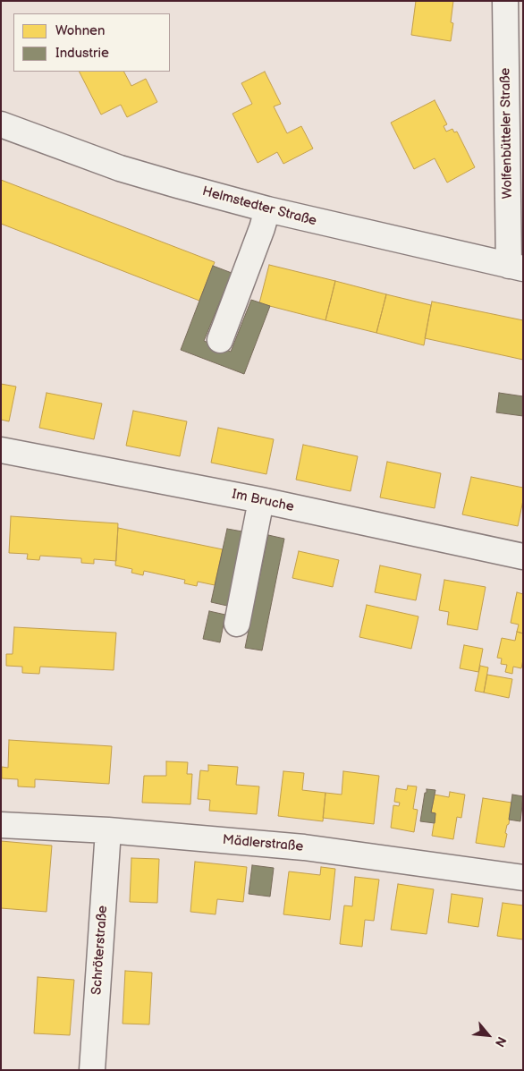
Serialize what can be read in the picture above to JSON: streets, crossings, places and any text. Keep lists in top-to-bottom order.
{
  "streets": {
    "street": [
      "Wolfenbütteler Straße",
      "Helmstedter Straße",
      "Im Bruche",
      "Mädlerstraße",
      "Schröterstraße"
    ]
  },
  "crossings": [
    ["Wolfenbütteler Straße", "Helmstedter Straße"],
    ["Mädlerstraße", "Schröterstraße"]
  ],
  "legend": ["Wohnen", "Industrie"],
  "north": "bottom right"
}
